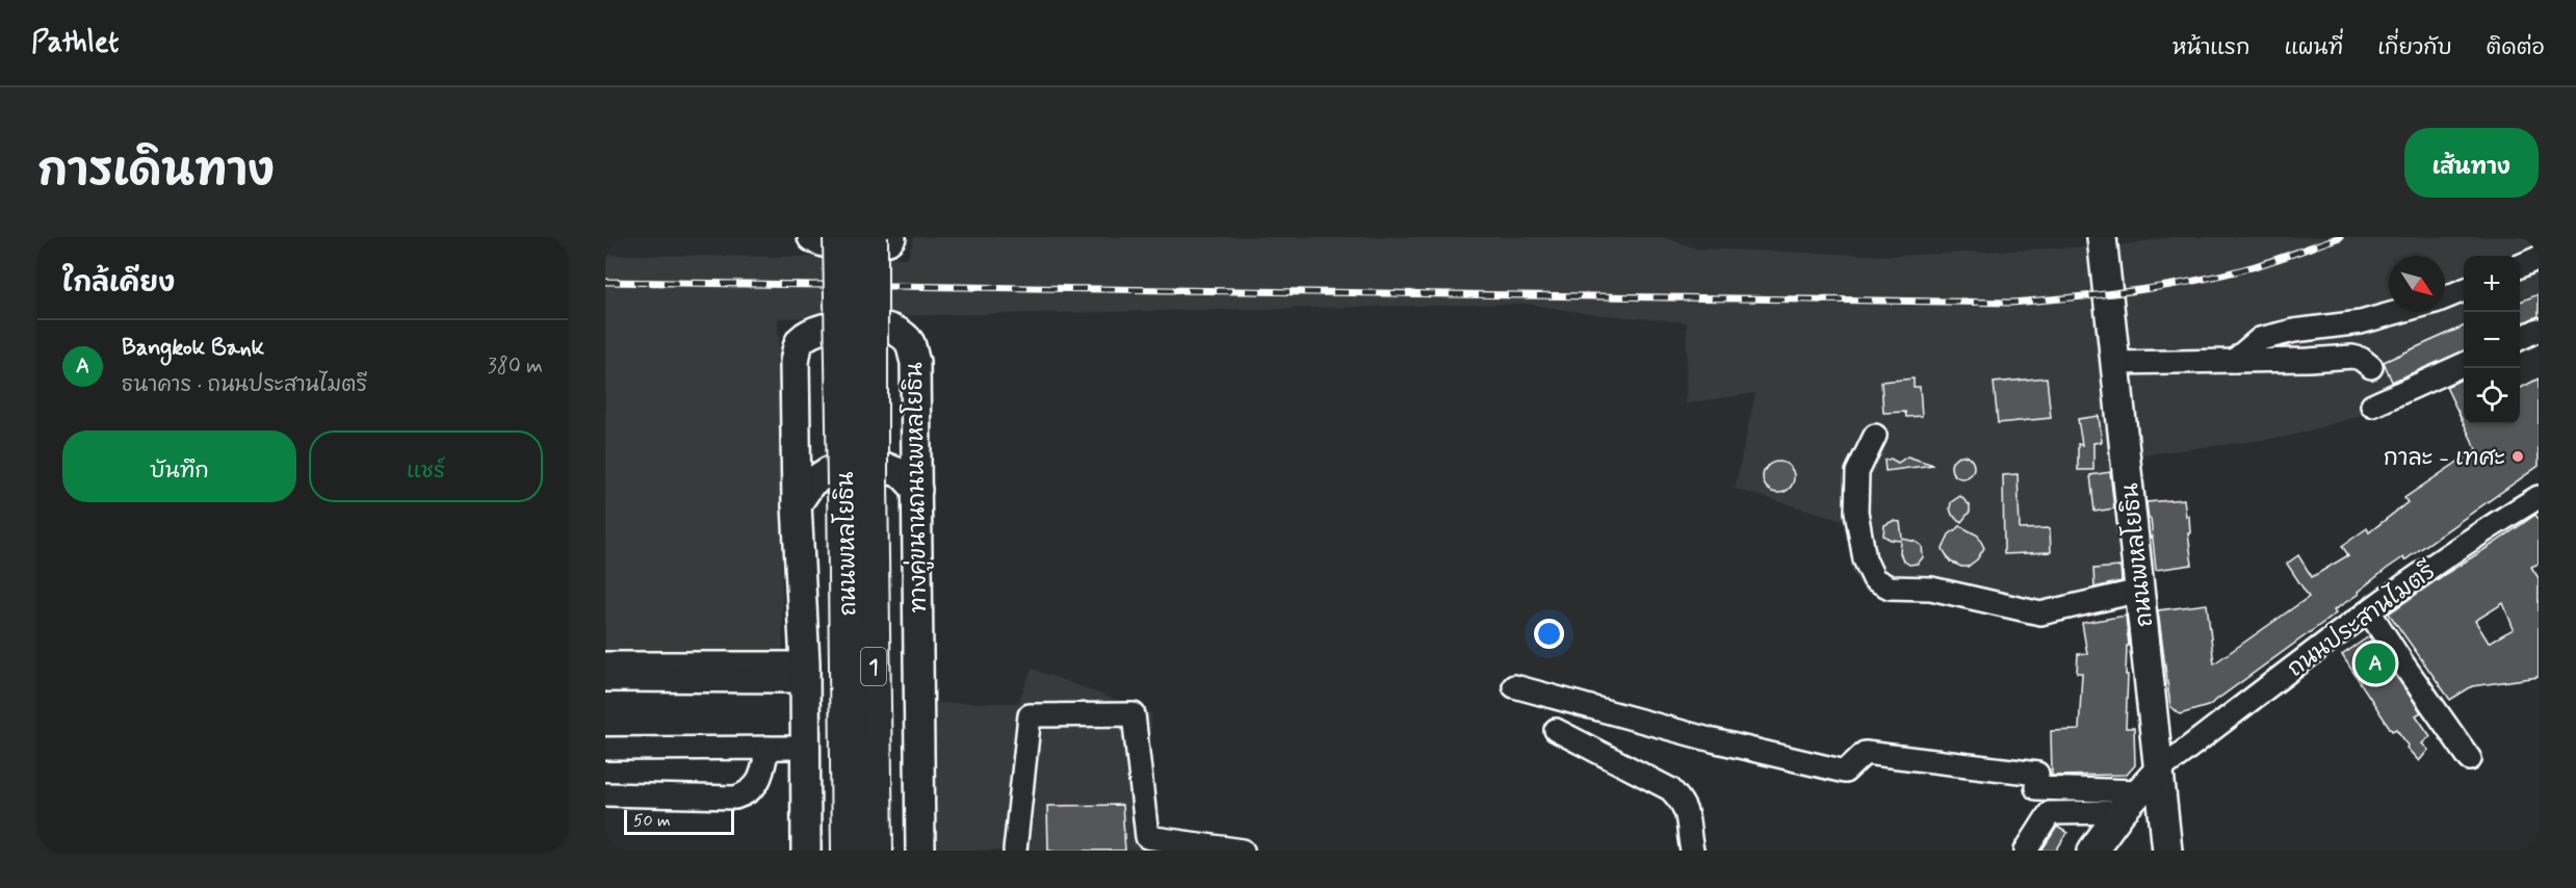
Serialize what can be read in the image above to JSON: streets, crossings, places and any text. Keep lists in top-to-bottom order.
{
  "streets": {
    "highway": ["ถนนพหลโยธิน", "1"],
    "main road": ["ทางคู่ขนานถนนพหลโยธิน"],
    "street": ["ถนนประสานไมตรี"]
  },
  "crossings": [
    ["ถนนพหลโยธิน", "ถนนประสานไมตรี"]
  ],
  "places": ["กาละ - เทศะ"],
  "scale_bar": "50 m",
  "north": "bottom right",
  "page": {
    "header": "Pathlet",
    "nav": [
      "หน้าแรก",
      "แผนที่",
      "เกี่ยวกับ",
      "ติดต่อ"
    ],
    "title": "การเดินทาง",
    "buttons": [
      "เส้นทาง",
      ["บันทึก", "แชร์"]
    ],
    "heading": "ใกล้เคียง",
    "map_buttons": ["+", "−"],
    "list": [
      {
        "mark": "A",
        "name": "Bangkok Bank",
        "note": "ธนาคาร · ถนนประสานไมตรี",
        "value": "380 m"
      }
    ],
    "pins": "A",
    "scale": "50 m"
  }
}
